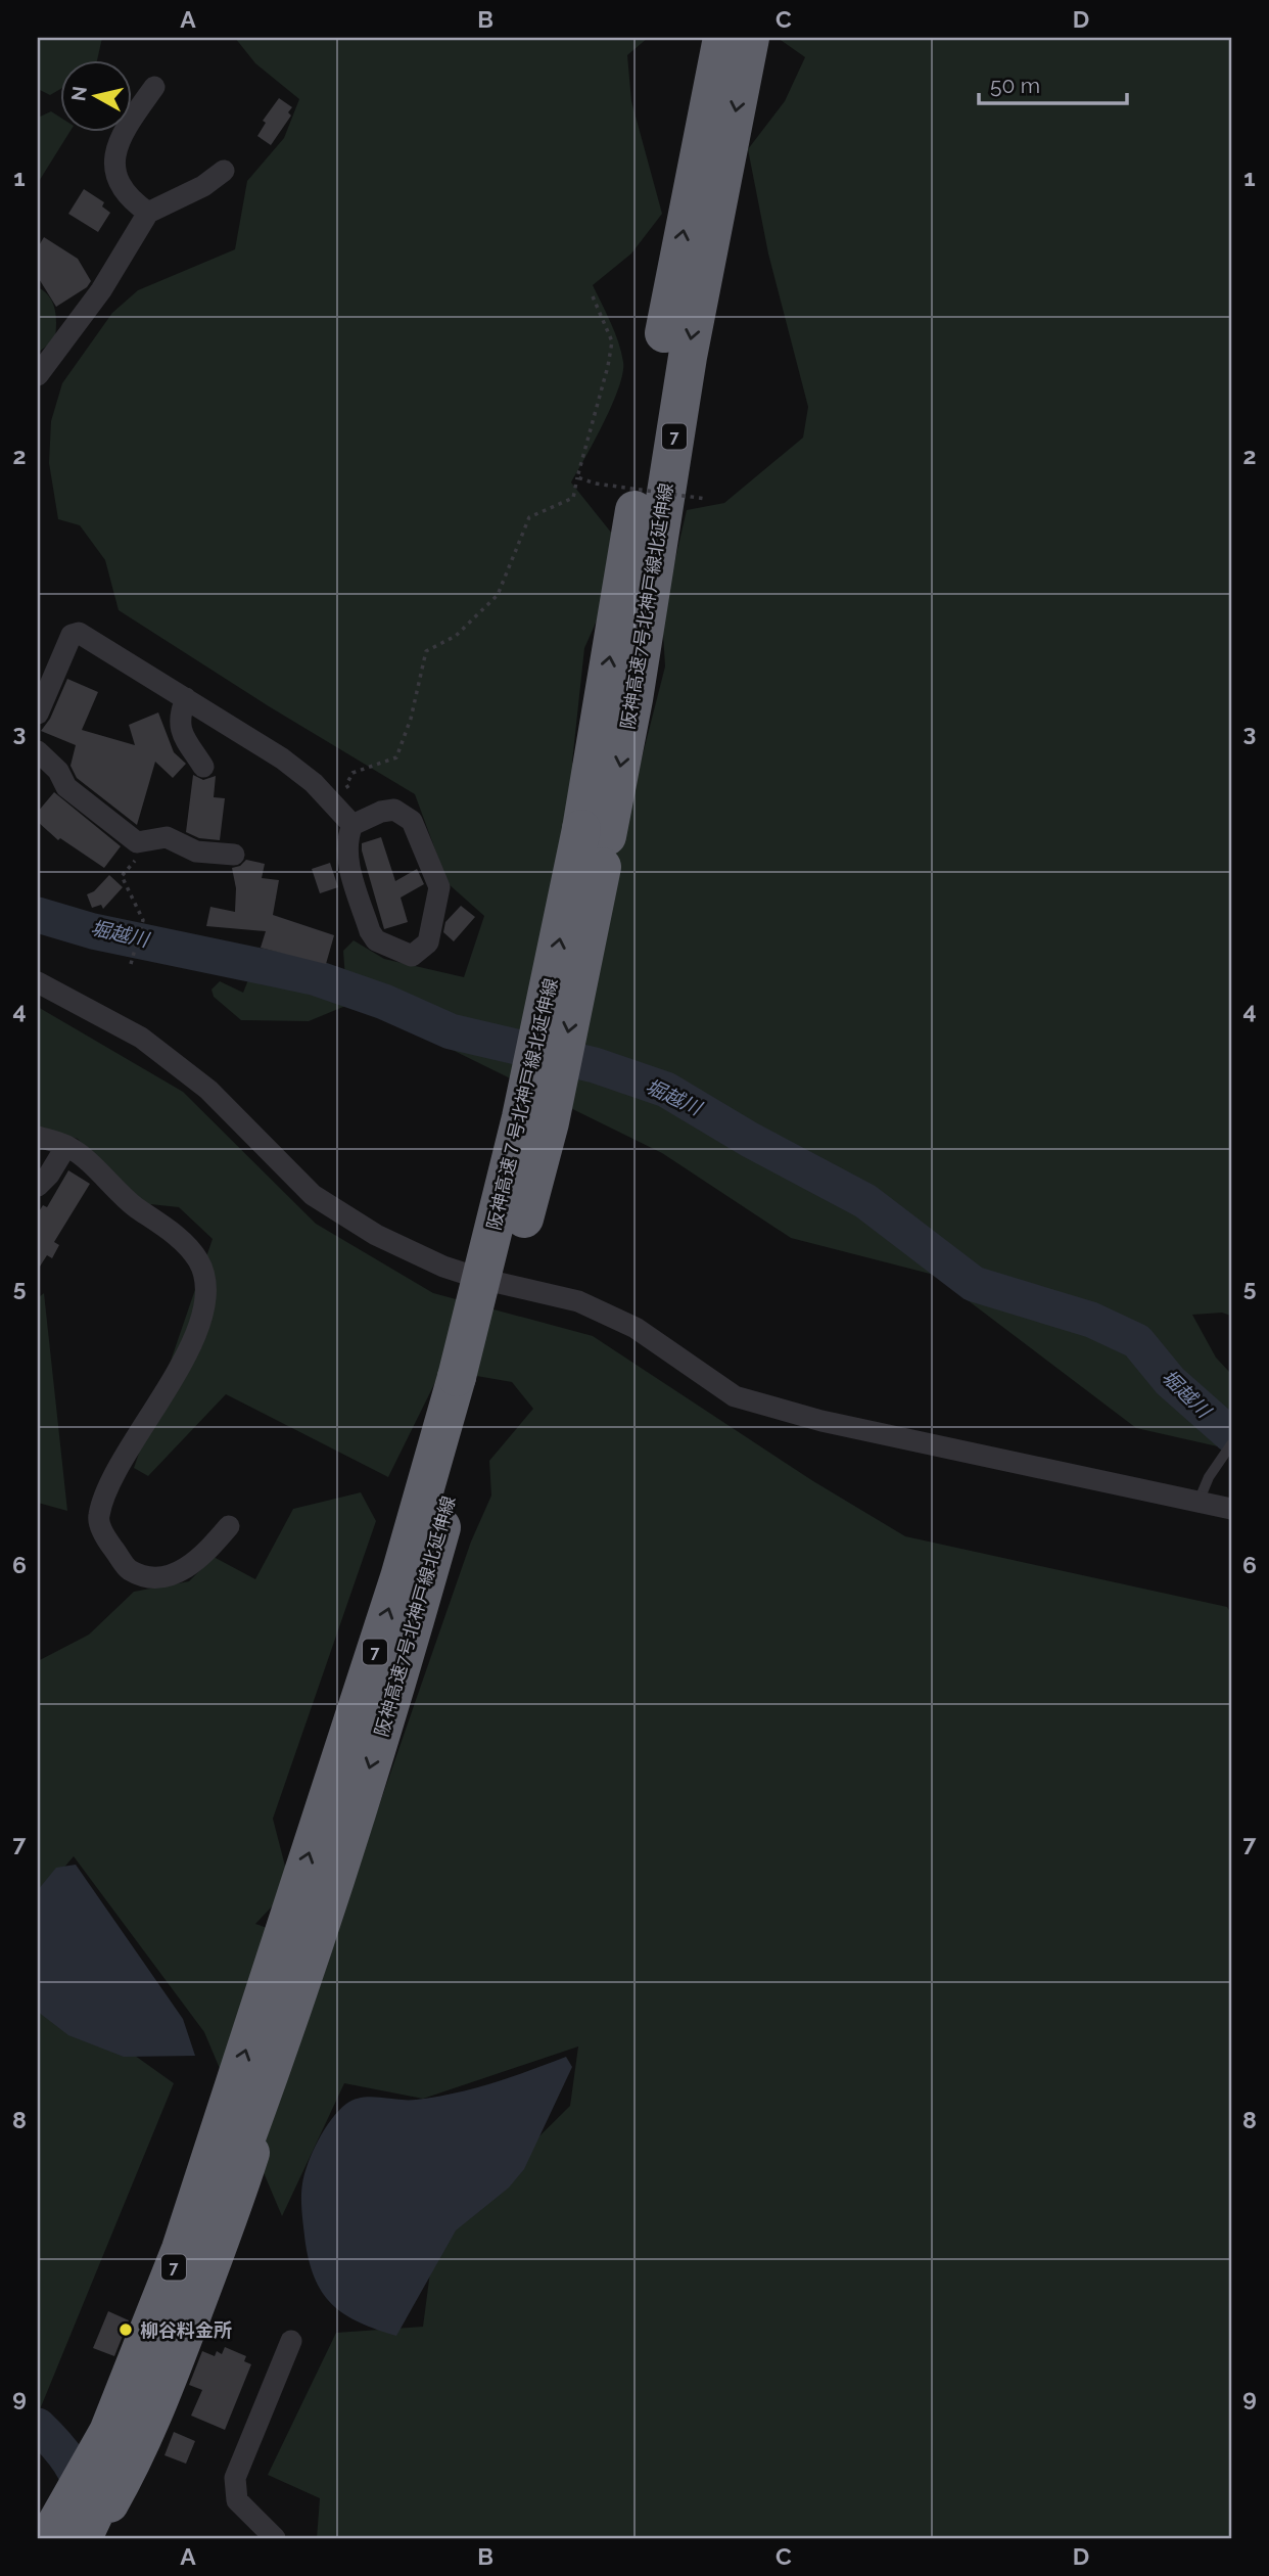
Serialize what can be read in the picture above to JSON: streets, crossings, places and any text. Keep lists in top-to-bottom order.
{
  "streets": {
    "highway": ["7", "阪神高速7号北神戸線北延伸線", "阪神高速７号北神戸線北延伸線"]
  },
  "crossings": [
    ["7", "阪神高速7号北神戸線北延伸線"],
    ["阪神高速7号北神戸線北延伸線", "阪神高速７号北神戸線北延伸線"]
  ],
  "water": ["堀越川"],
  "places": ["柳谷料金所"],
  "scale_bar": "50 m",
  "north": "left",
  "grid": {
    "columns": [
      "A",
      "B",
      "C",
      "D"
    ],
    "rows": [
      "1",
      "2",
      "3",
      "4",
      "5",
      "6",
      "7",
      "8",
      "9"
    ]
  }
}
